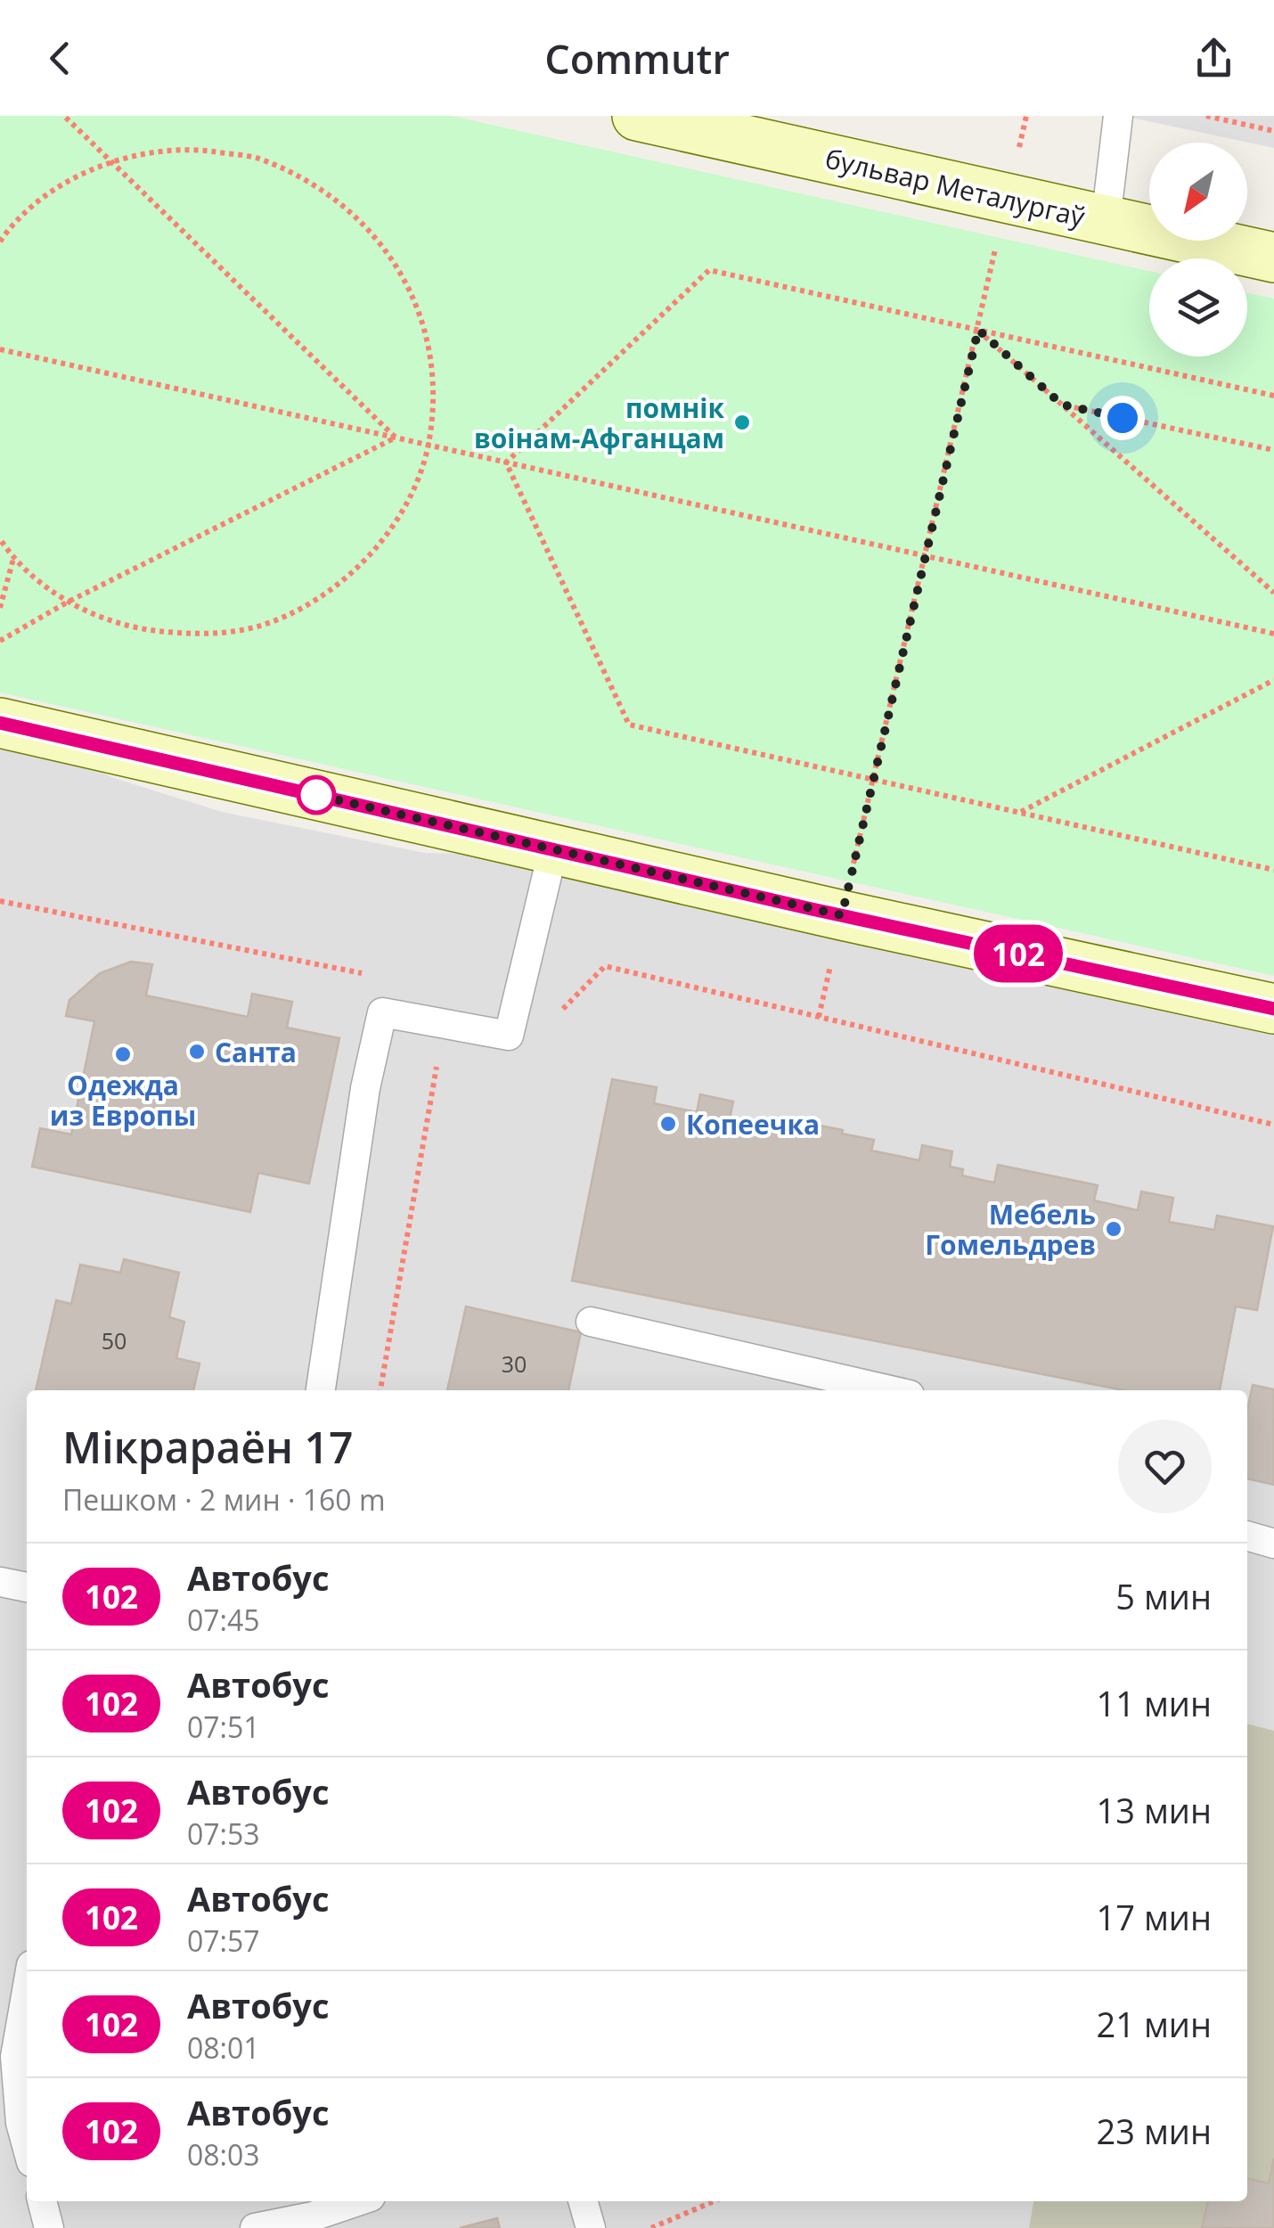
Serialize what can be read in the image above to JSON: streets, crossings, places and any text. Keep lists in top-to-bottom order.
{
  "streets": {
    "main road": ["бульвар Металургаў"]
  },
  "places": [
    "помнік воінам-Афганцам",
    "Санта",
    "Одежда из Европы",
    "Копеечка",
    "Мебель Гомельдрев"
  ],
  "lines": ["bus line 102"],
  "house_numbers": ["50", "30"],
  "north": "bottom left",
  "page": {
    "header": "Commutr",
    "on_map": "102",
    "heading": ["Мікрараён 17", "Пешком · 2 мин · 160 m"],
    "list": [
      {
        "mark": "102",
        "name": "Автобус",
        "note": "07:45",
        "value": "5 мин"
      },
      {
        "mark": "102",
        "name": "Автобус",
        "note": "07:51",
        "value": "11 мин"
      },
      {
        "mark": "102",
        "name": "Автобус",
        "note": "07:53",
        "value": "13 мин"
      },
      {
        "mark": "102",
        "name": "Автобус",
        "note": "07:57",
        "value": "17 мин"
      },
      {
        "mark": "102",
        "name": "Автобус",
        "note": "08:01",
        "value": "21 мин"
      },
      {
        "mark": "102",
        "name": "Автобус",
        "note": "08:03",
        "value": "23 мин"
      }
    ]
  }
}
